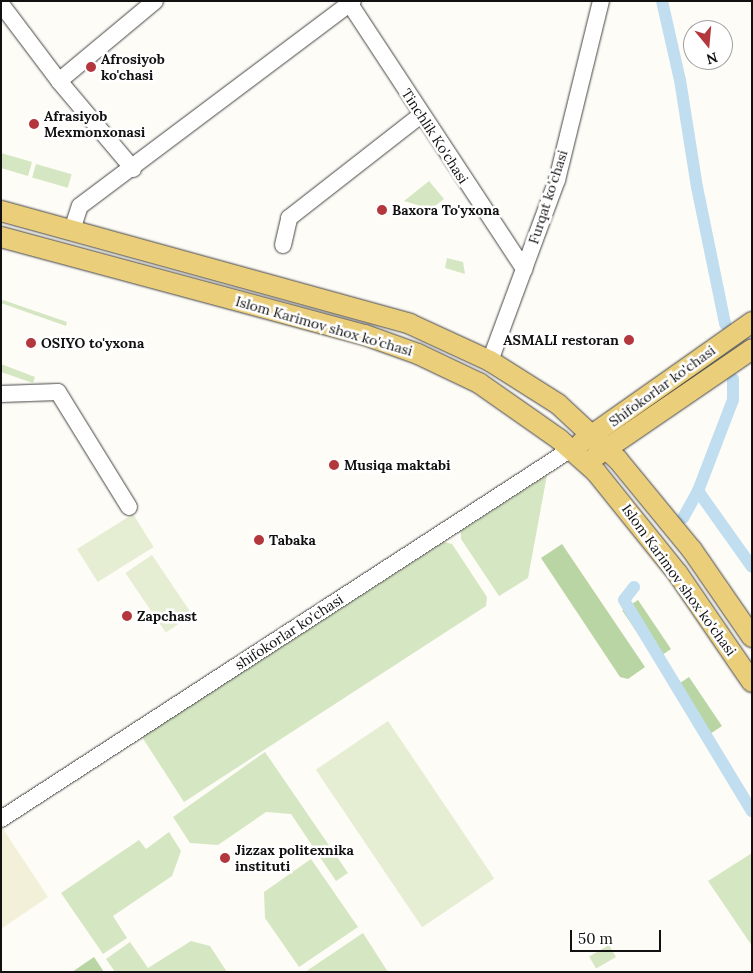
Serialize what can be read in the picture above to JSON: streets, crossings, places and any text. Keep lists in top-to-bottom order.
{
  "streets": {
    "main road": ["Islom Karimov shox ko'chasi", "Shifokorlar ko'chasi"],
    "street": ["Tinchlik Ko'chasi", "Furqat ko'chasi", "shifokorlar ko'chasi"]
  },
  "crossings": [
    ["Tinchlik Ko'chasi", "Furqat ko'chasi"],
    ["Furqat ko'chasi", "Islom Karimov shox ko'chasi"],
    ["Islom Karimov shox ko'chasi", "Shifokorlar ko'chasi"],
    ["Islom Karimov shox ko'chasi", "shifokorlar ko'chasi"],
    ["Shifokorlar ko'chasi", "shifokorlar ko'chasi"]
  ],
  "places": [
    "Afrosiyob ko'chasi",
    "Afrasiyob Mexmonxonasi",
    "Baxora To'yxona",
    "ASMALI restoran",
    "OSIYO to'yxona",
    "Musiqa maktabi",
    "Tabaka",
    "Zapchast",
    "Jizzax politexnika instituti"
  ],
  "scale_bar": "50 m",
  "north": "bottom"
}
